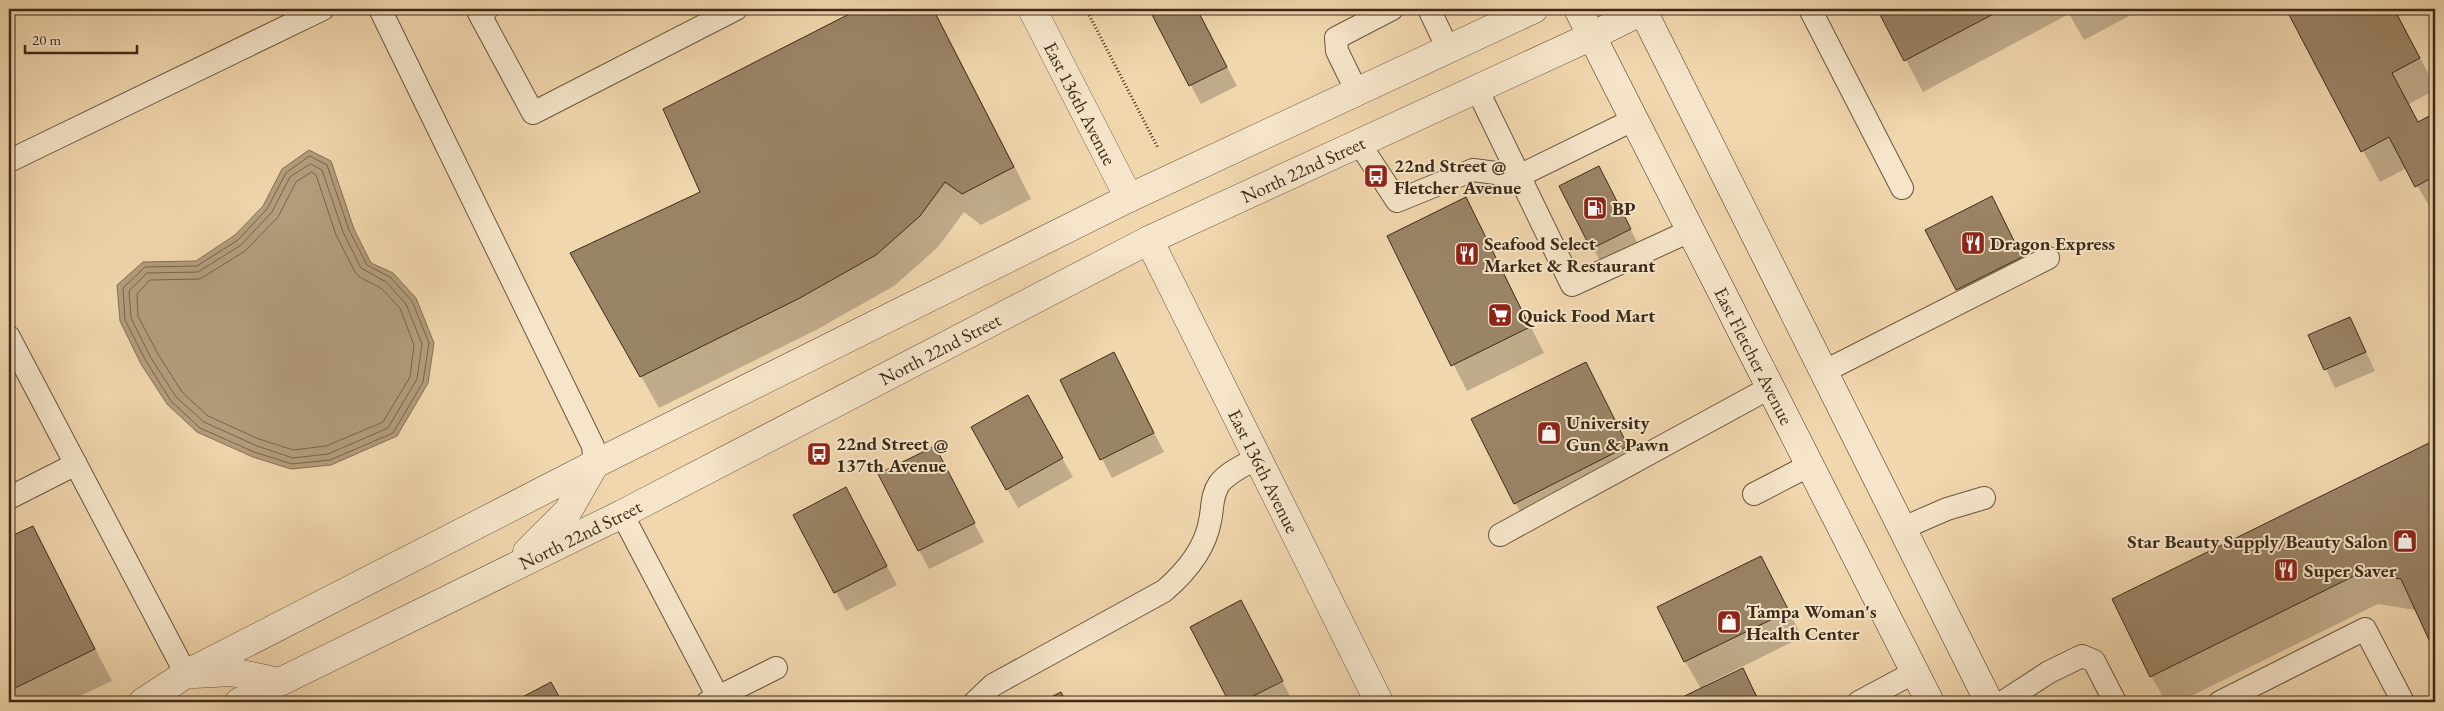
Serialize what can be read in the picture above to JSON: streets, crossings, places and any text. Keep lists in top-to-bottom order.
{
  "streets": {
    "street": ["East 136th Avenue", "North 22nd Street", "East Fletcher Avenue"]
  },
  "crossings": [
    ["East 136th Avenue", "North 22nd Street"],
    ["North 22nd Street", "East Fletcher Avenue"]
  ],
  "places": {
    "bus stop": ["22nd Street @ Fletcher Avenue", "22nd Street @ 137th Avenue"],
    "fuel station": ["BP"],
    "restaurant": ["Dragon Express", "Seafood Select Market & Restaurant", "Super Saver"],
    "supermarket": ["Quick Food Mart"],
    "shop": ["University Gun & Pawn", "Star Beauty Supply/Beauty Salon", "Tampa Woman's Health Center"]
  },
  "scale_bar": "20 m"
}
